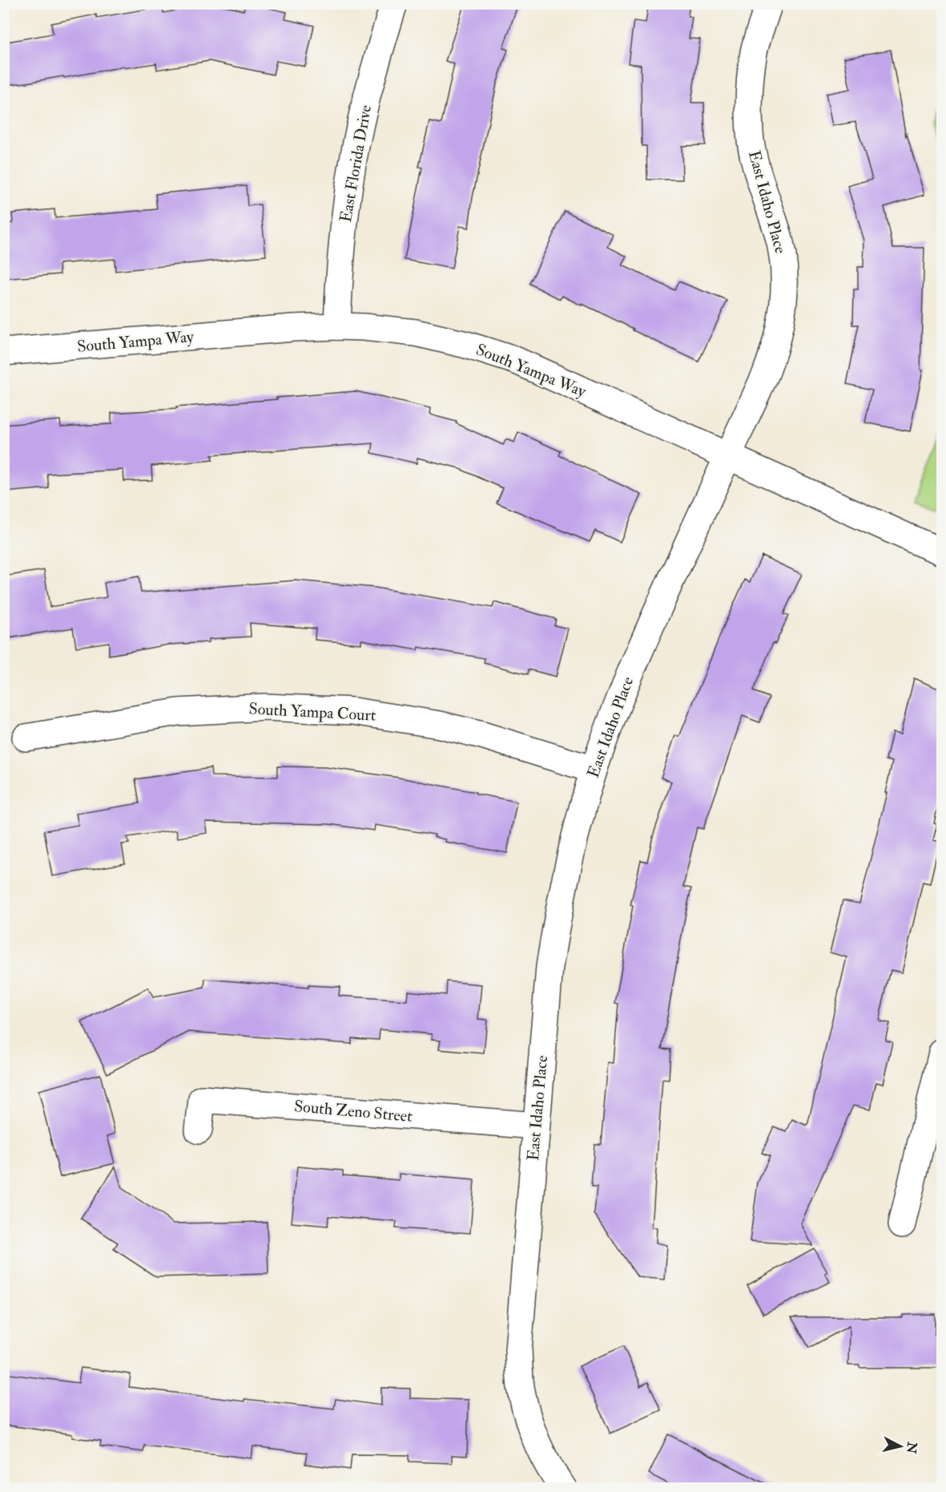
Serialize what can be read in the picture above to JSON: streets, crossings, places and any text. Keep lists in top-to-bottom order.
{
  "streets": {
    "street": [
      "East Florida Drive",
      "East Idaho Place",
      "South Yampa Way",
      "South Yampa Court",
      "South Zeno Street"
    ]
  },
  "crossings": [
    ["East Florida Drive", "South Yampa Way"],
    ["East Idaho Place", "South Yampa Way"],
    ["East Idaho Place", "South Yampa Court"],
    ["East Idaho Place", "South Zeno Street"]
  ],
  "north": "right"
}
